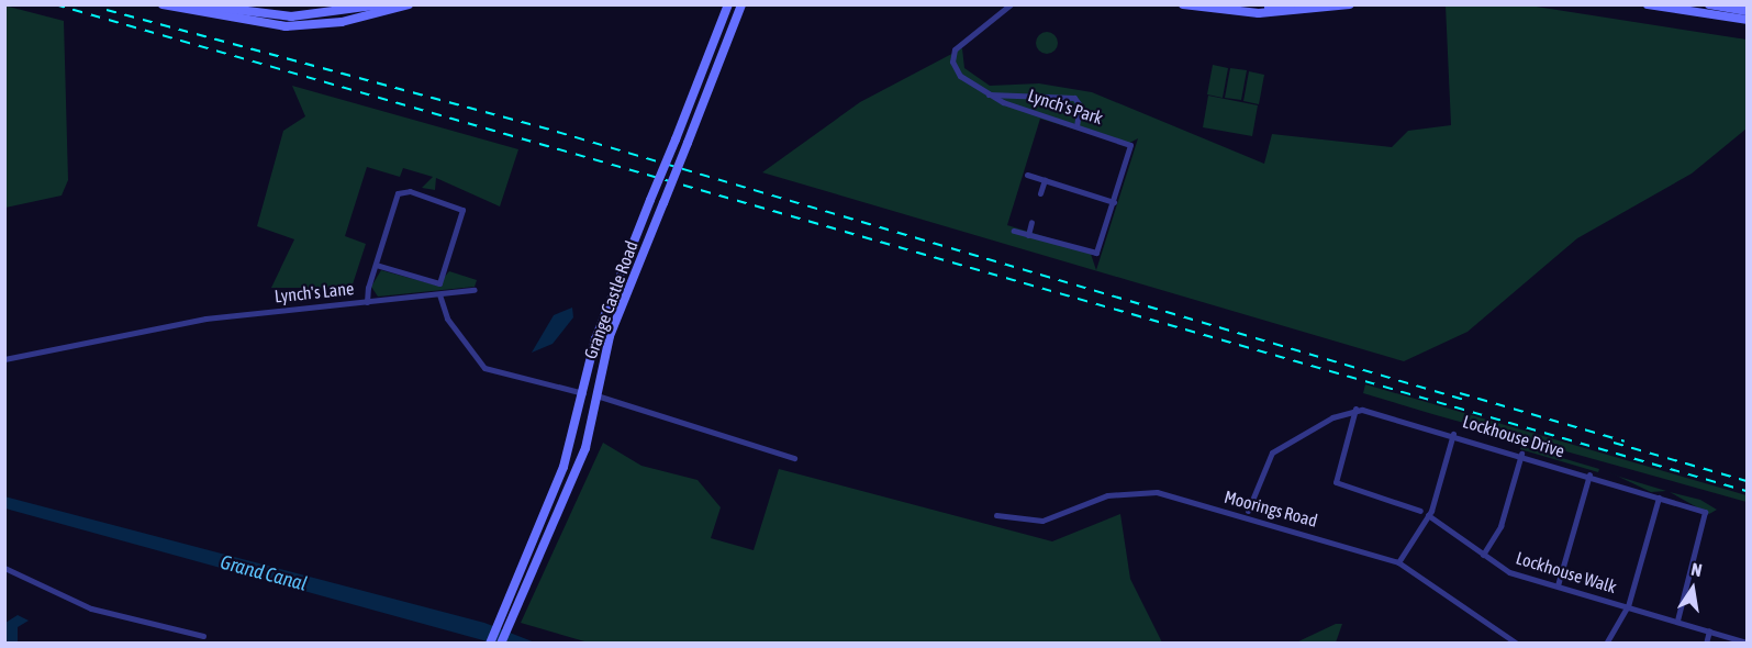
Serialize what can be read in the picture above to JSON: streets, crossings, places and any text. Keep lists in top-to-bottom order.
{
  "streets": {
    "main road": ["Grange Castle Road"],
    "street": [
      "Lynch's Park",
      "Lynch's Lane",
      "Lockhouse Drive",
      "Moorings Road",
      "Lockhouse Walk"
    ]
  },
  "crossings": [
    ["Lockhouse Drive", "Lockhouse Walk"]
  ],
  "water": ["Grand Canal"],
  "north": "top"
}
